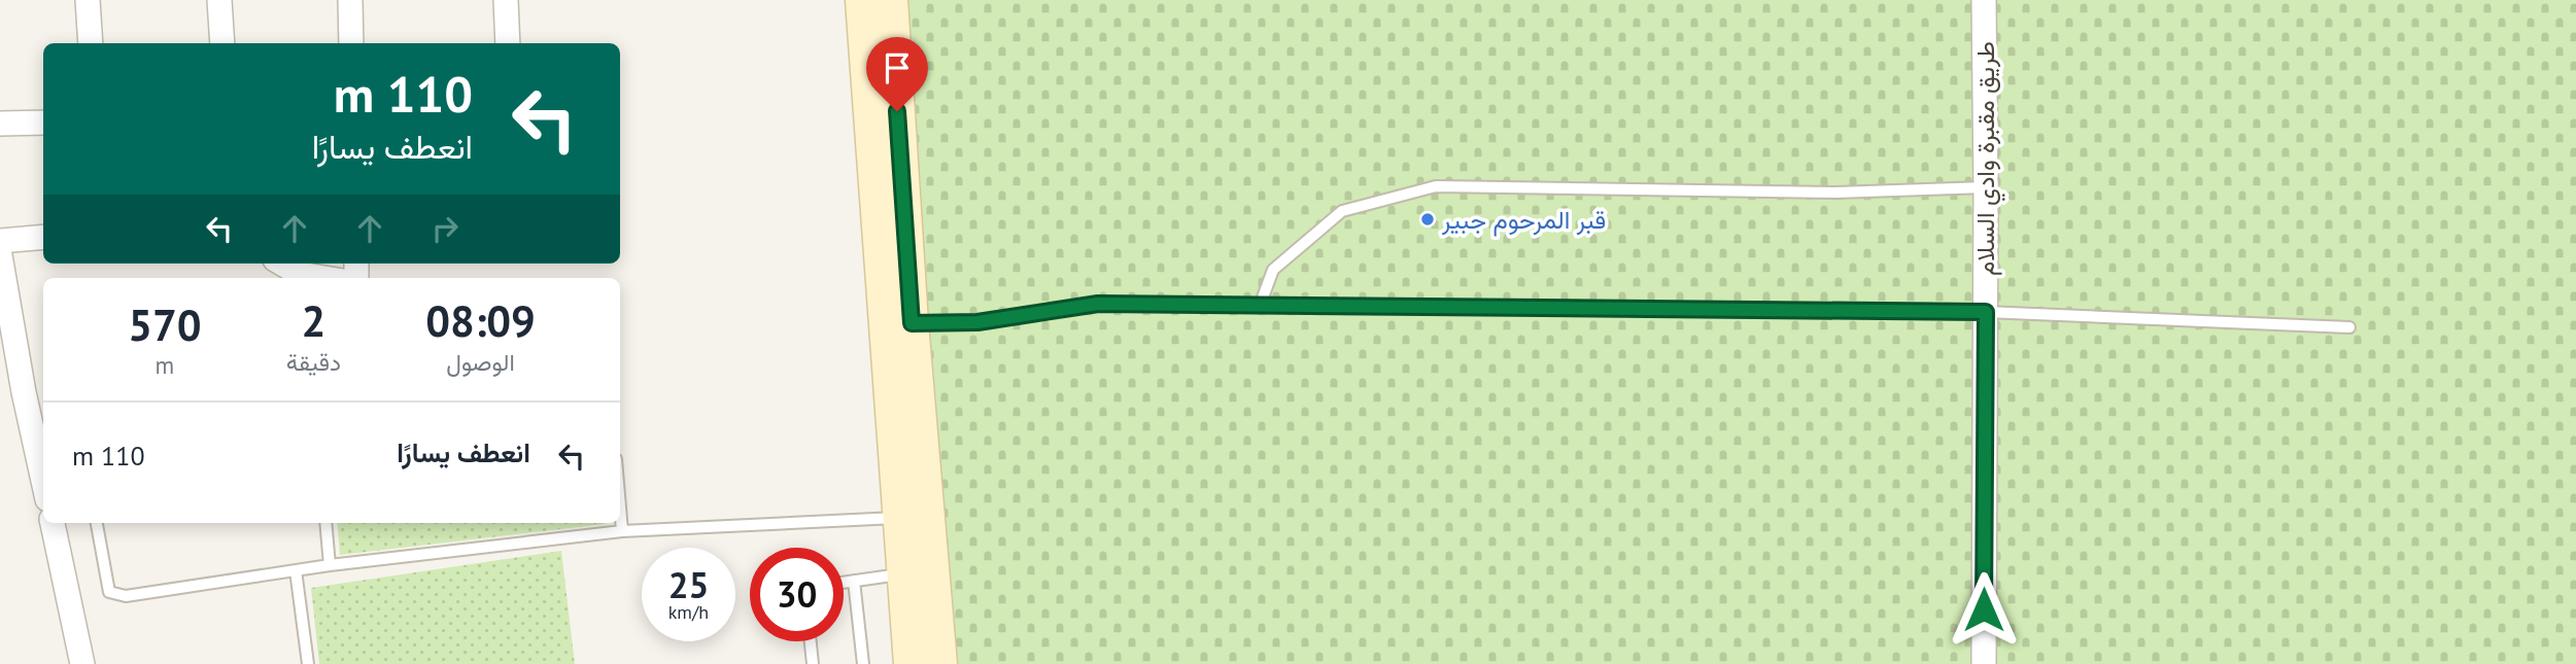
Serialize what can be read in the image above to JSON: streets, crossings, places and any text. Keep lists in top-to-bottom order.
{
  "streets": {
    "street": ["طريق مقبرة وادي السلام"]
  },
  "places": ["قبر المرحوم جبير"],
  "page": {
    "turn": ["110 m", "انعطف يسارًا"],
    "eta": [
      "08:09",
      "الوصول",
      "2",
      "دقيقة",
      "570",
      "m"
    ],
    "list": [
      {
        "name": "انعطف يسارًا",
        "value": "110 m"
      }
    ],
    "speed": "25 km/h",
    "limit": "30"
  }
}
